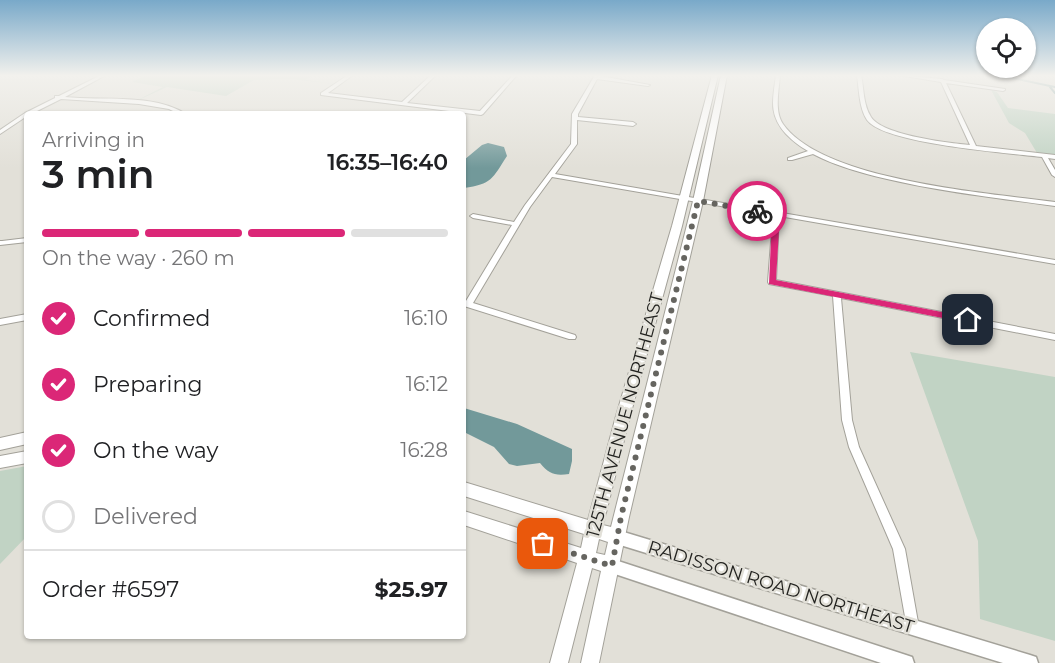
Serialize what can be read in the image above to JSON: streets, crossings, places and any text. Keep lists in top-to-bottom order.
{
  "streets": {
    "main road": ["125TH AVENUE NORTHEAST", "RADISSON ROAD NORTHEAST"]
  },
  "crossings": [
    ["125TH AVENUE NORTHEAST", "RADISSON ROAD NORTHEAST"]
  ],
  "page": {
    "heading": ["3 min", "Arriving in", "16:35–16:40"],
    "panel": ["Order #6597", "$25.97"],
    "bar": "On the way · 260 m",
    "list": [
      ["Confirmed", "16:10"],
      ["Preparing", "16:12"],
      ["On the way", "16:28"],
      "Delivered"
    ]
  }
}
